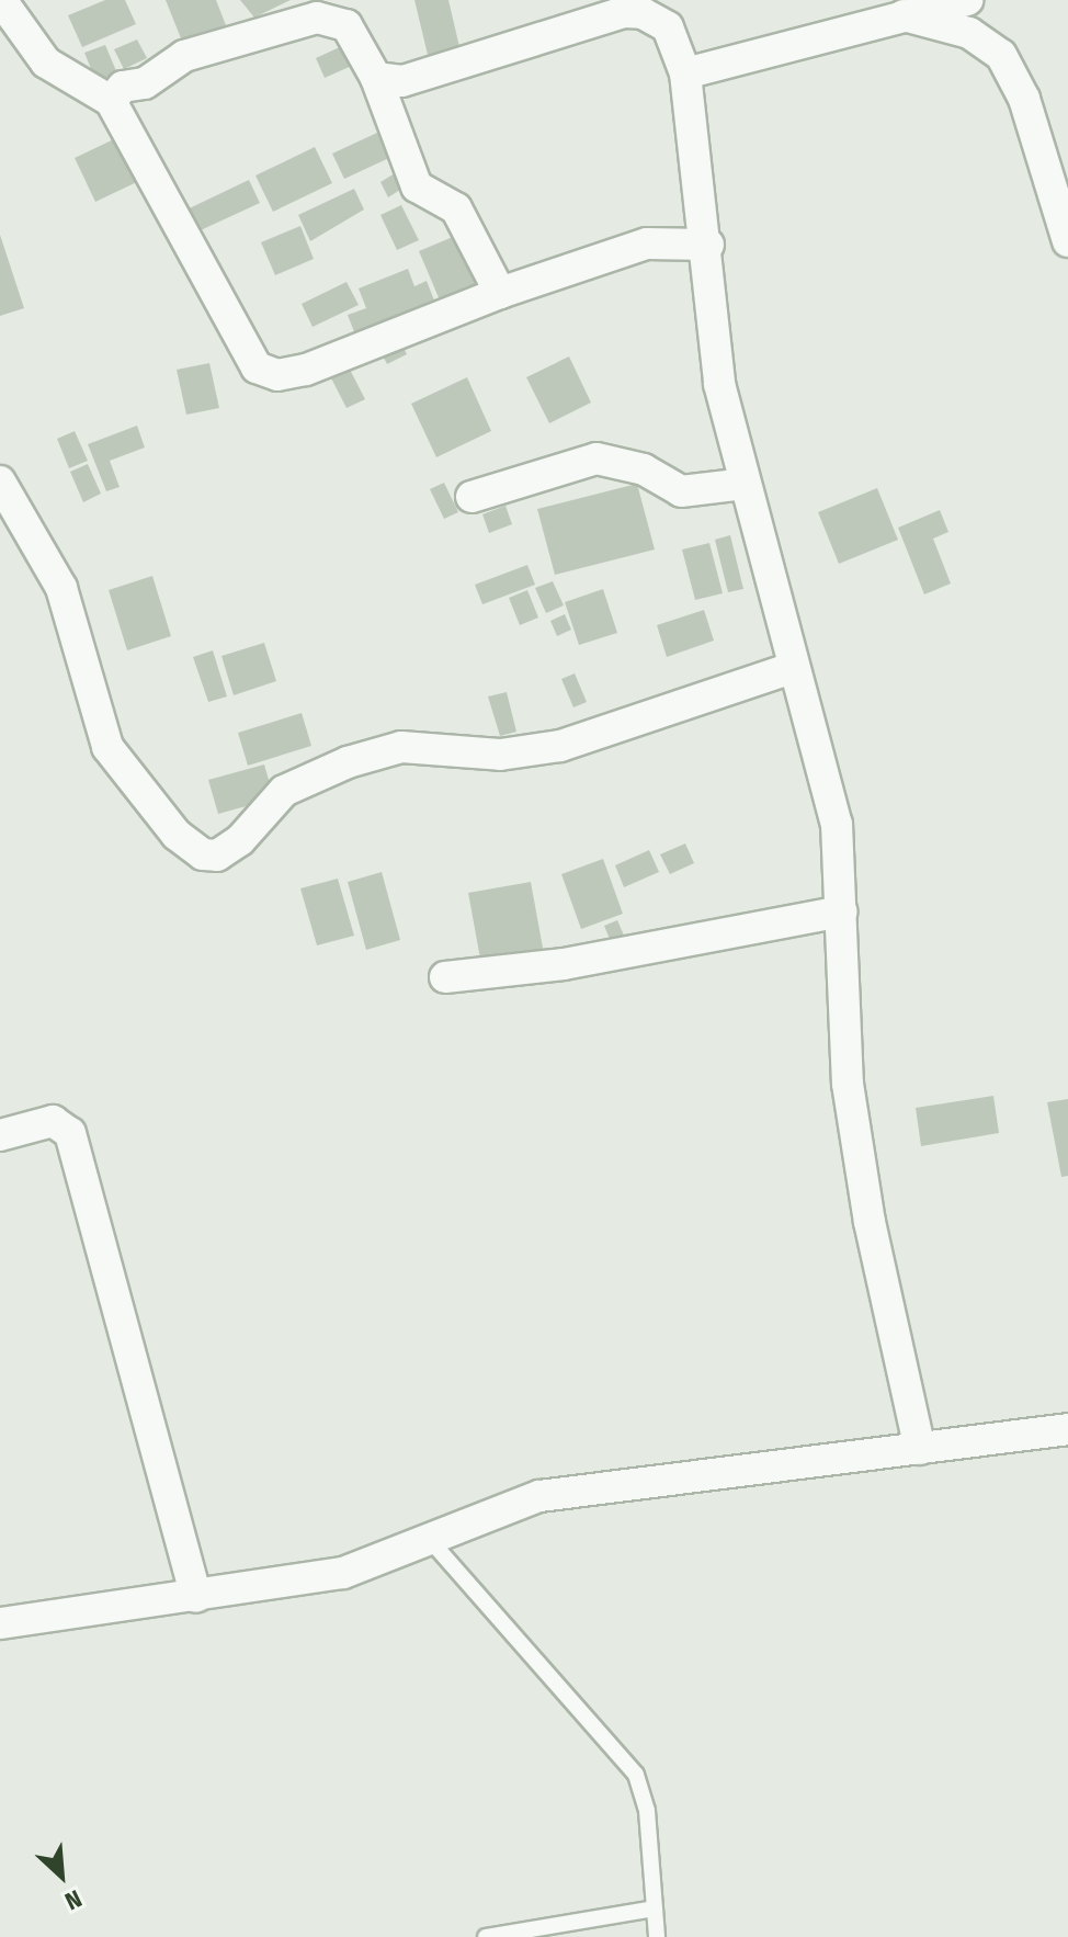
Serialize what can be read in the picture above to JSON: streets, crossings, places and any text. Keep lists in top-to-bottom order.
{
  "north": "bottom right"
}
